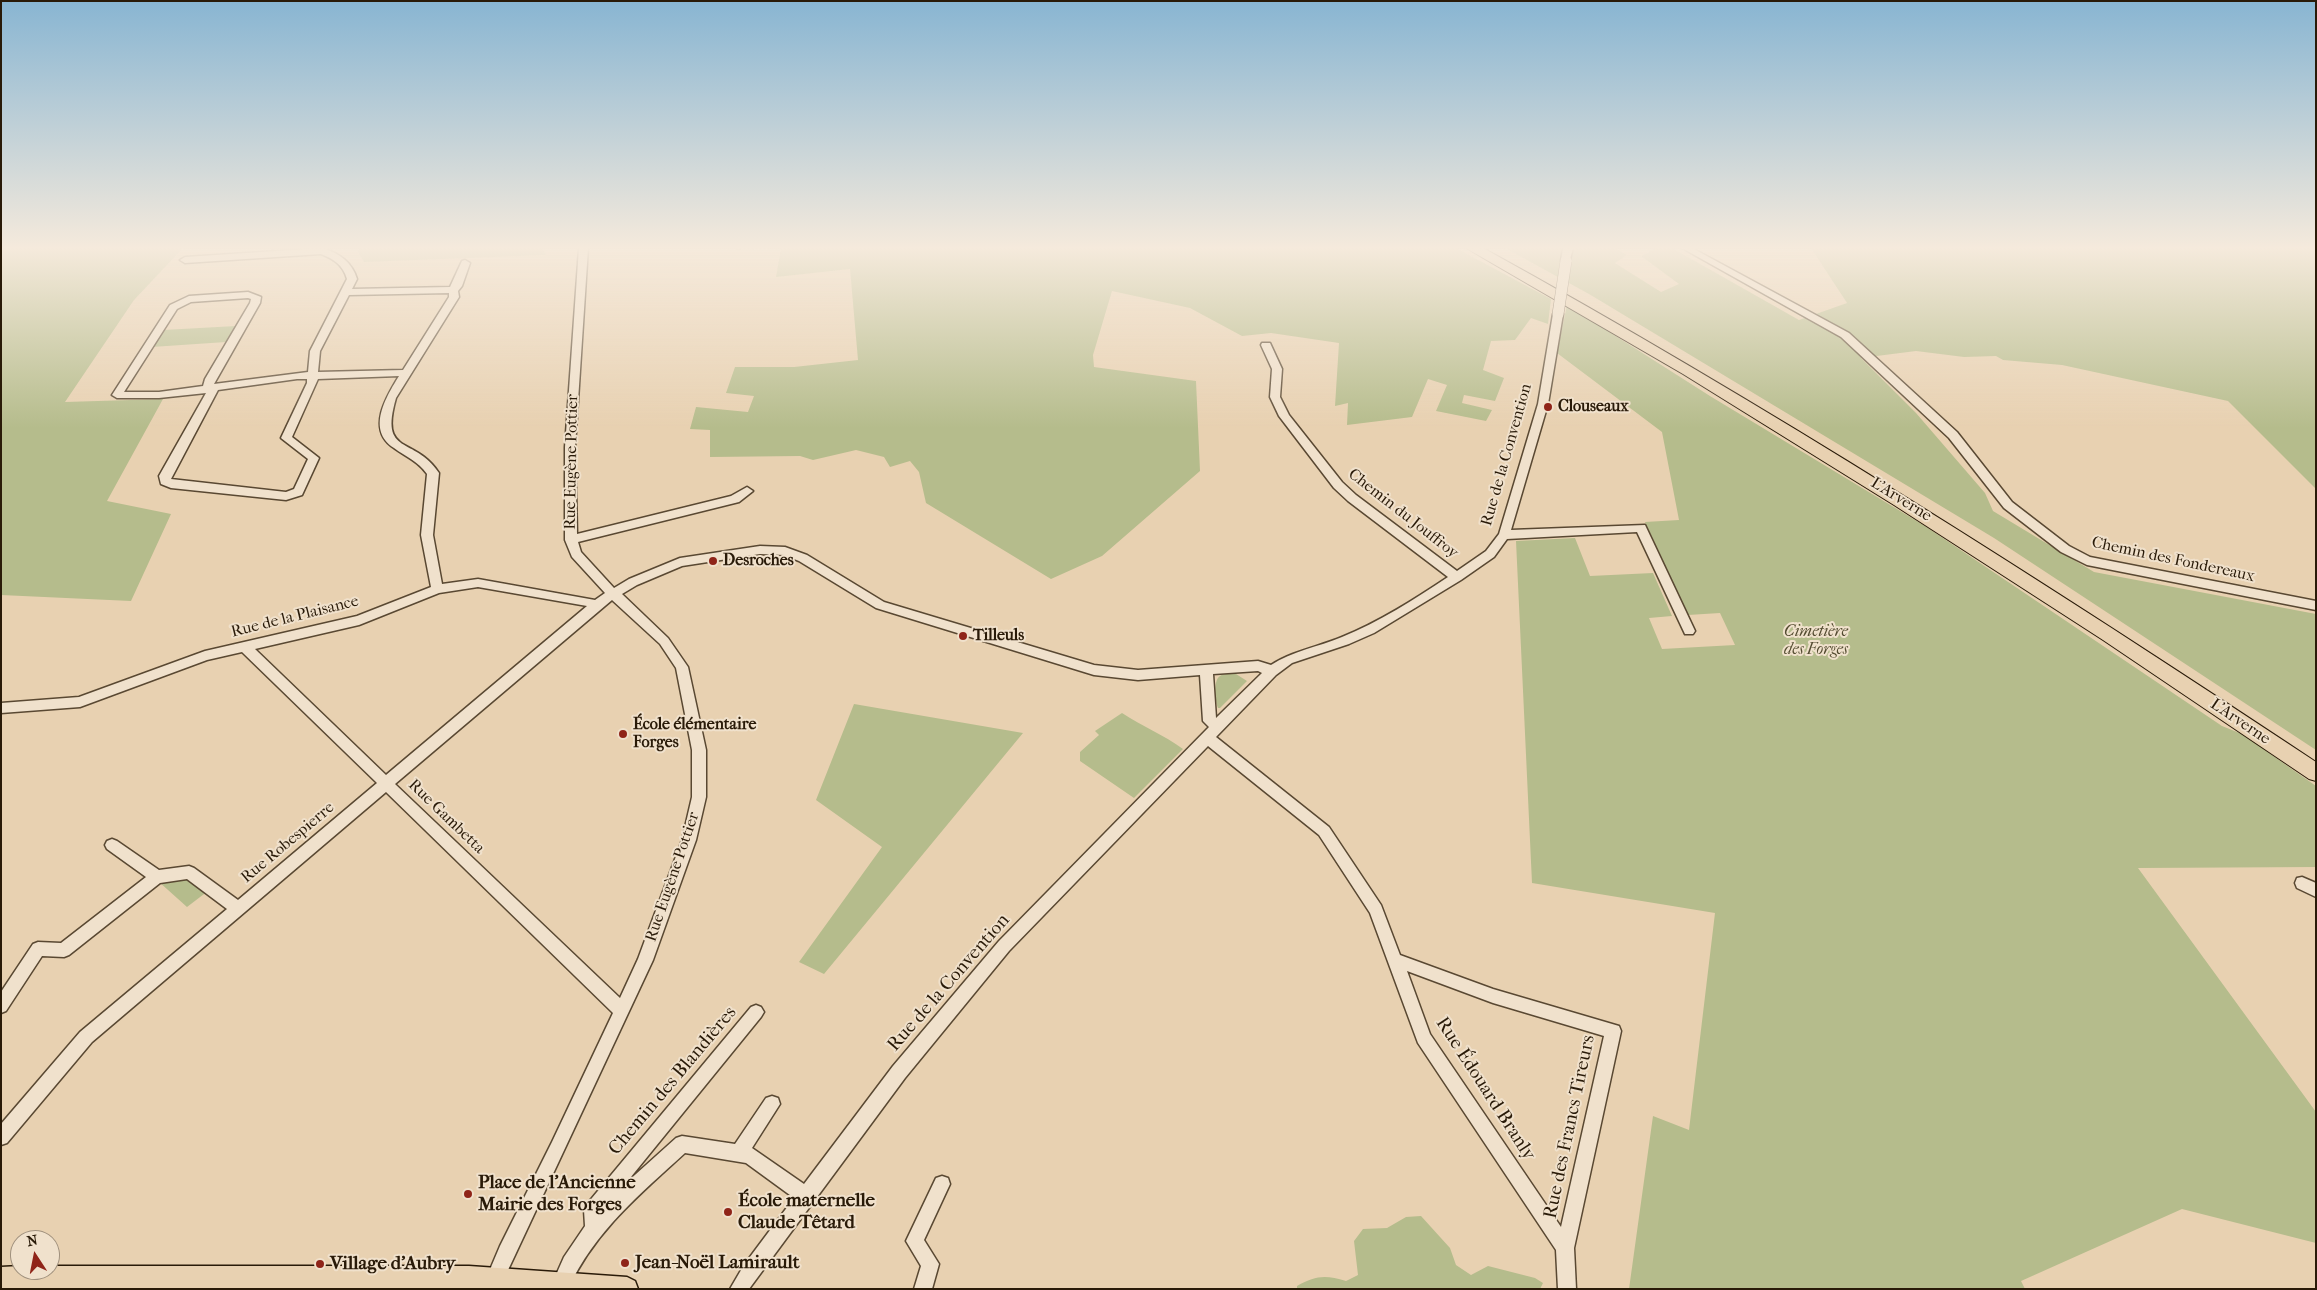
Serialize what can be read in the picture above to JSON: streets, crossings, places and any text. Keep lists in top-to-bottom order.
{
  "streets": {
    "highway": ["L'Arverne"],
    "street": [
      "Rue de la Convention",
      "Rue Eugène Pottier",
      "Chemin du Jouffroy",
      "Chemin des Fondereaux",
      "Rue de la Plaisance",
      "Rue Gambetta",
      "Rue Robespierre",
      "Chemin des Blandières",
      "Rue Édouard Branly",
      "Rue des Francs Tireurs"
    ]
  },
  "crossings": [
    ["Rue de la Convention", "Chemin du Jouffroy"],
    ["Rue de la Convention", "Rue Robespierre"],
    ["Rue de la Convention", "Rue Édouard Branly"],
    ["Rue Eugène Pottier", "Rue Gambetta"],
    ["Rue Eugène Pottier", "Rue Robespierre"],
    ["Rue de la Plaisance", "Rue Gambetta"],
    ["Rue de la Plaisance", "Rue Robespierre"],
    ["Rue Gambetta", "Rue Robespierre"],
    ["Rue Édouard Branly", "Rue des Francs Tireurs"]
  ],
  "parks": ["Cimetière des Forges"],
  "places": [
    "Clouseaux",
    "Desroches",
    "Tilleuls",
    "École élémentaire Forges",
    "Place de l'Ancienne Mairie des Forges",
    "École maternelle Claude Têtard",
    "Jean-Noël Lamirault",
    "Village d'Aubry"
  ],
  "north": "top"
}
